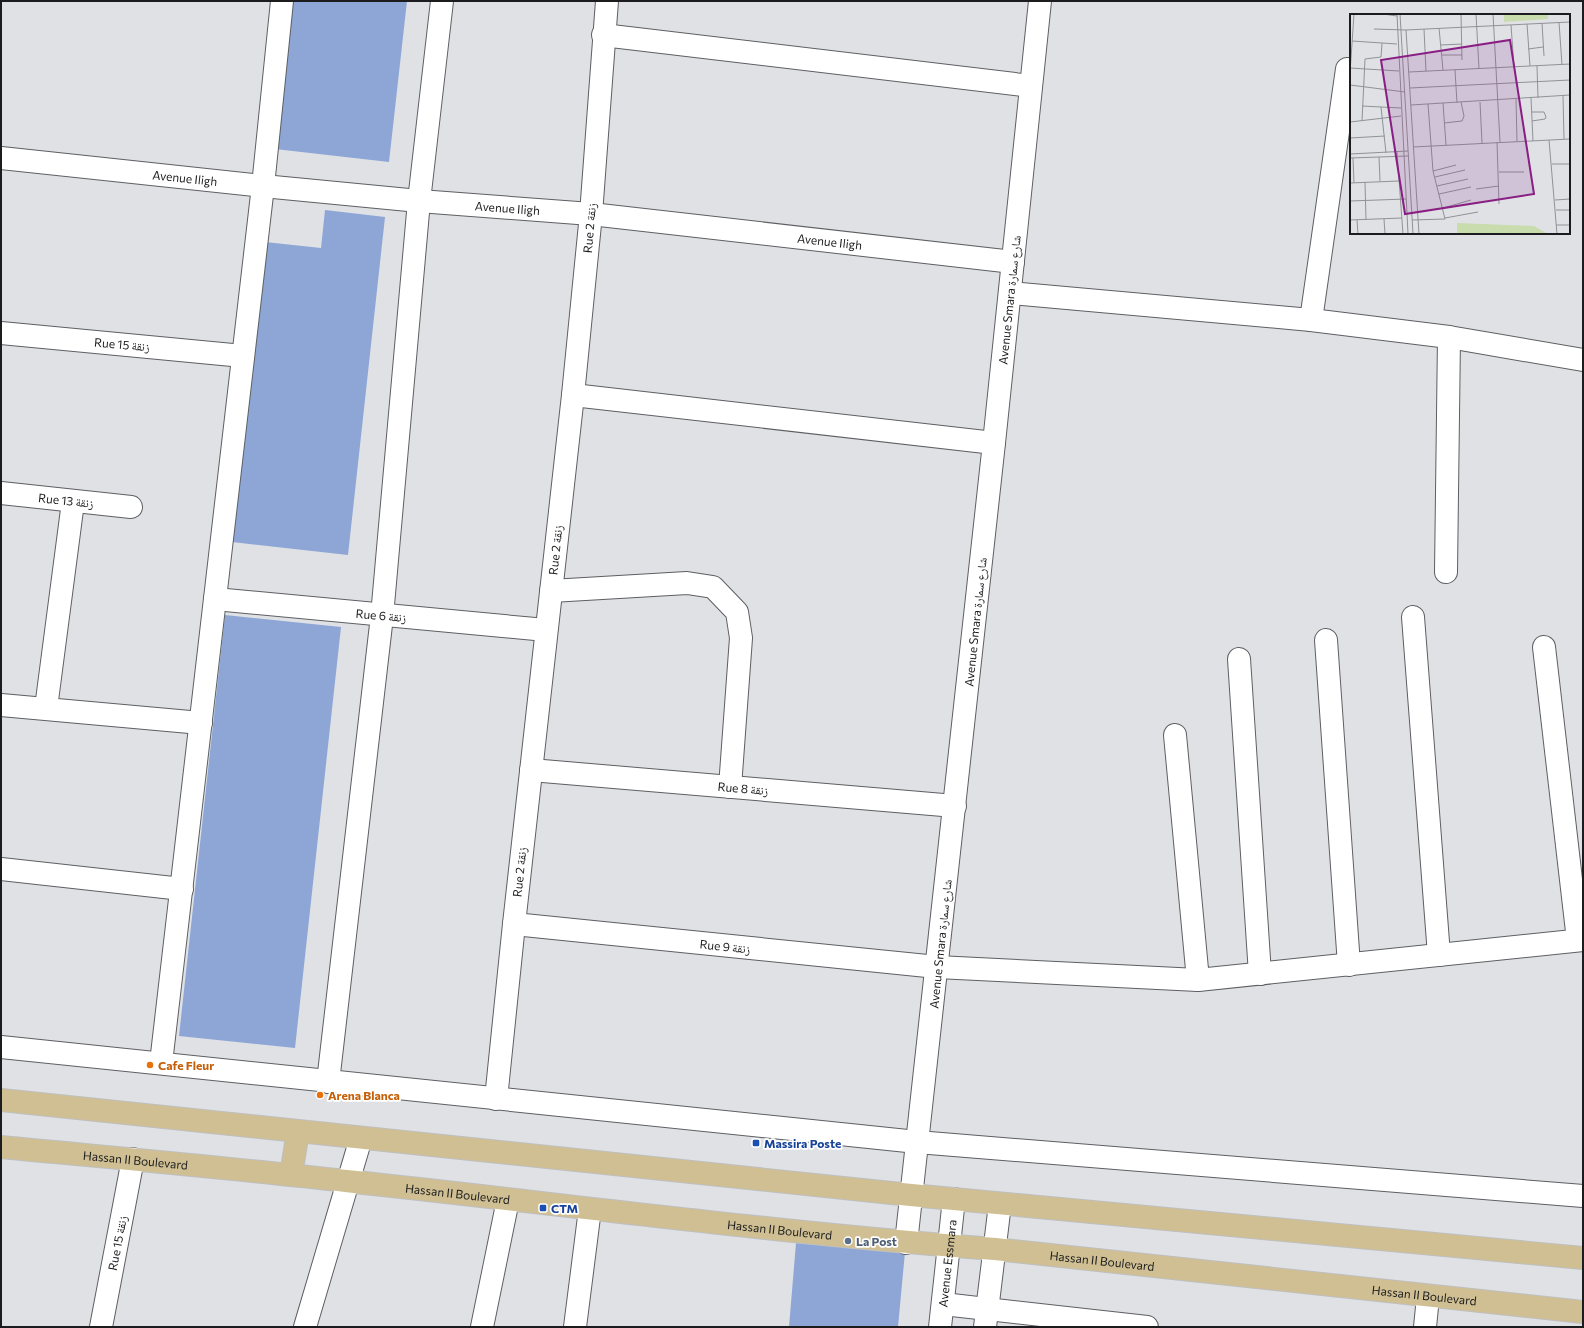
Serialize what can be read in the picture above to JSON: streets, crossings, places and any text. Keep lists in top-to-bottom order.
{
  "streets": {
    "main road": ["Hassan II Boulevard"],
    "street": [
      "Avenue Iligh",
      "Rue 2 زنقة",
      "Avenue Smara شارع سمارة",
      "Rue 15 زنقة",
      "Rue 13 زنقة",
      "Rue 6 زنقة",
      "Rue 8 زنقة",
      "Rue 9 زنقة",
      "Avenue Essmara"
    ]
  },
  "crossings": [
    ["Avenue Iligh", "Rue 2 زنقة"],
    ["Avenue Iligh", "Avenue Smara شارع سمارة"],
    ["Rue 2 زنقة", "Rue 6 زنقة"],
    ["Rue 2 زنقة", "Rue 8 زنقة"],
    ["Rue 2 زنقة", "Rue 9 زنقة"],
    ["Avenue Smara شارع سمارة", "Rue 8 زنقة"],
    ["Avenue Smara شارع سمارة", "Rue 9 زنقة"],
    ["Avenue Smara شارع سمارة", "Hassan II Boulevard"],
    ["Rue 15 زنقة", "Hassan II Boulevard"],
    ["Hassan II Boulevard", "Avenue Essmara"]
  ],
  "places": {
    "other": ["Cafe Fleur", "Arena Blanca", "La Post"],
    "transit": ["Massira Poste", "CTM"]
  }
}
